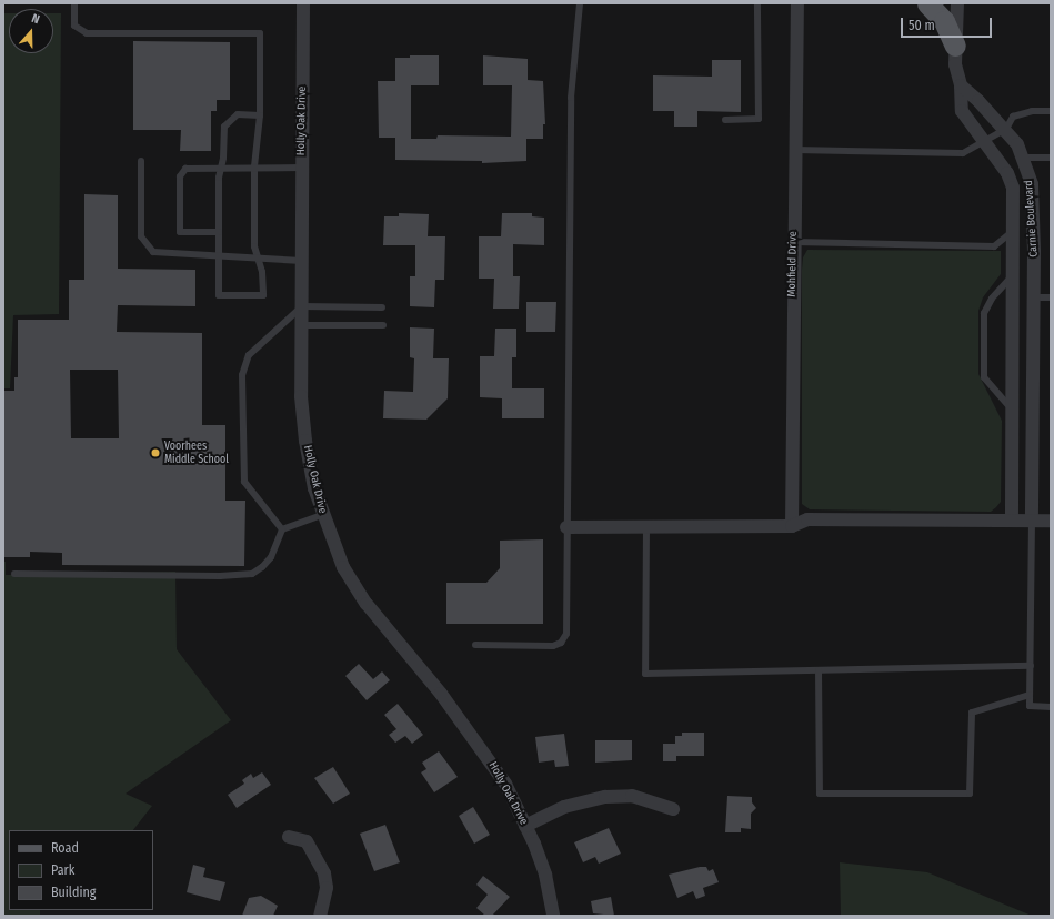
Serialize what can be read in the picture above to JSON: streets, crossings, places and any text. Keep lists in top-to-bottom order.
{
  "streets": {
    "street": ["Holly Oak Drive", "Carnie Boulevard", "Mohfield Drive"]
  },
  "places": ["Voorhees Middle School"],
  "legend": ["Road", "Park", "Building"],
  "scale_bar": "50 m",
  "north": "top"
}
